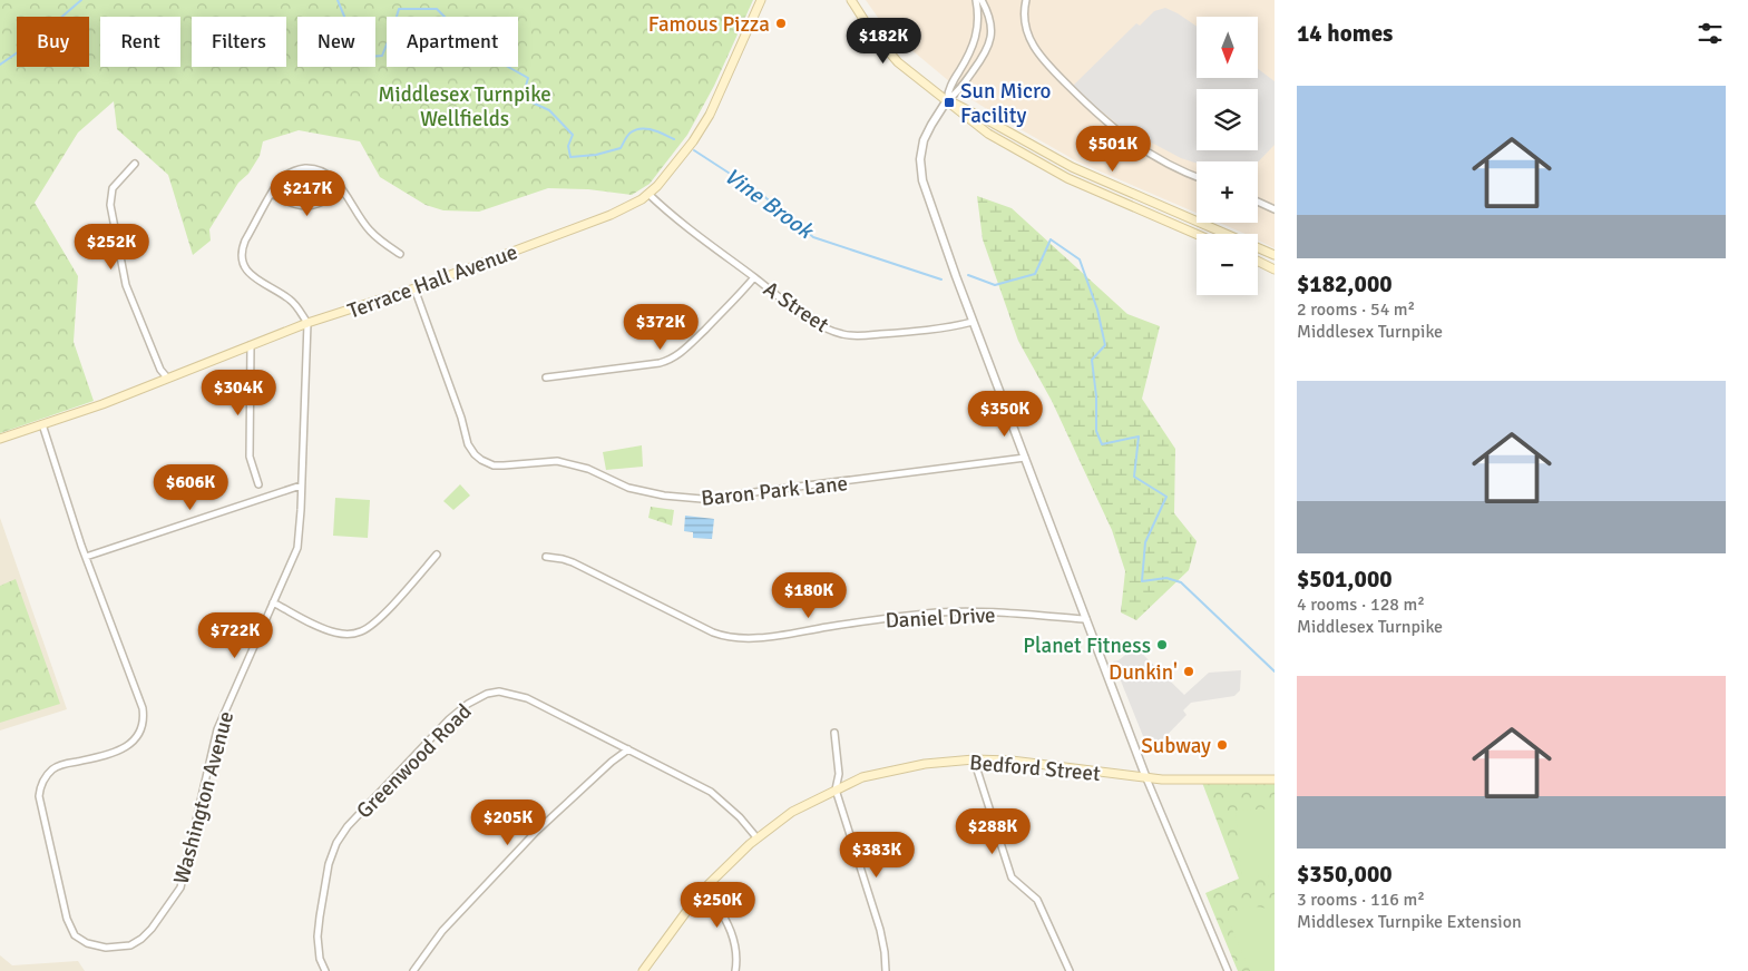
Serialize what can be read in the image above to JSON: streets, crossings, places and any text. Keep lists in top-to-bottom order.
{
  "streets": {
    "main road": ["Terrace Hall Avenue", "Bedford Street"],
    "street": [
      "A Street",
      "Baron Park Lane",
      "Daniel Drive",
      "Greenwood Road",
      "Washington Avenue"
    ]
  },
  "crossings": [
    ["Terrace Hall Avenue", "A Street"],
    ["Terrace Hall Avenue", "Baron Park Lane"],
    ["Terrace Hall Avenue", "Washington Avenue"],
    ["Greenwood Road", "Bedford Street"]
  ],
  "water": ["Vine Brook"],
  "parks": ["Middlesex Turnpike Wellfields"],
  "places": {
    "other": [
      "Famous Pizza",
      "Planet Fitness",
      "Dunkin'",
      "Subway"
    ],
    "transit": ["Sun Micro Facility"]
  },
  "north": "bottom",
  "page": {
    "heading": "14 homes",
    "map_buttons": ["+", "−"],
    "chip": [
      "Buy",
      "Rent",
      "Filters",
      "New",
      "Apartment"
    ],
    "price": [
      "$182K",
      "$501K",
      "$217K",
      "$252K",
      "$372K",
      "$304K",
      "$350K",
      "$606K",
      "$180K",
      "$722K",
      "$205K",
      "$288K",
      "$383K",
      "$250K"
    ],
    "list": [
      {
        "name": "$182,000",
        "note": "2 rooms · 54 m² · Middlesex Turnpike"
      },
      {
        "name": "$501,000",
        "note": "4 rooms · 128 m² · Middlesex Turnpike"
      },
      {
        "name": "$350,000",
        "note": "3 rooms · 116 m² · Middlesex Turnpike Extension"
      }
    ]
  }
}
